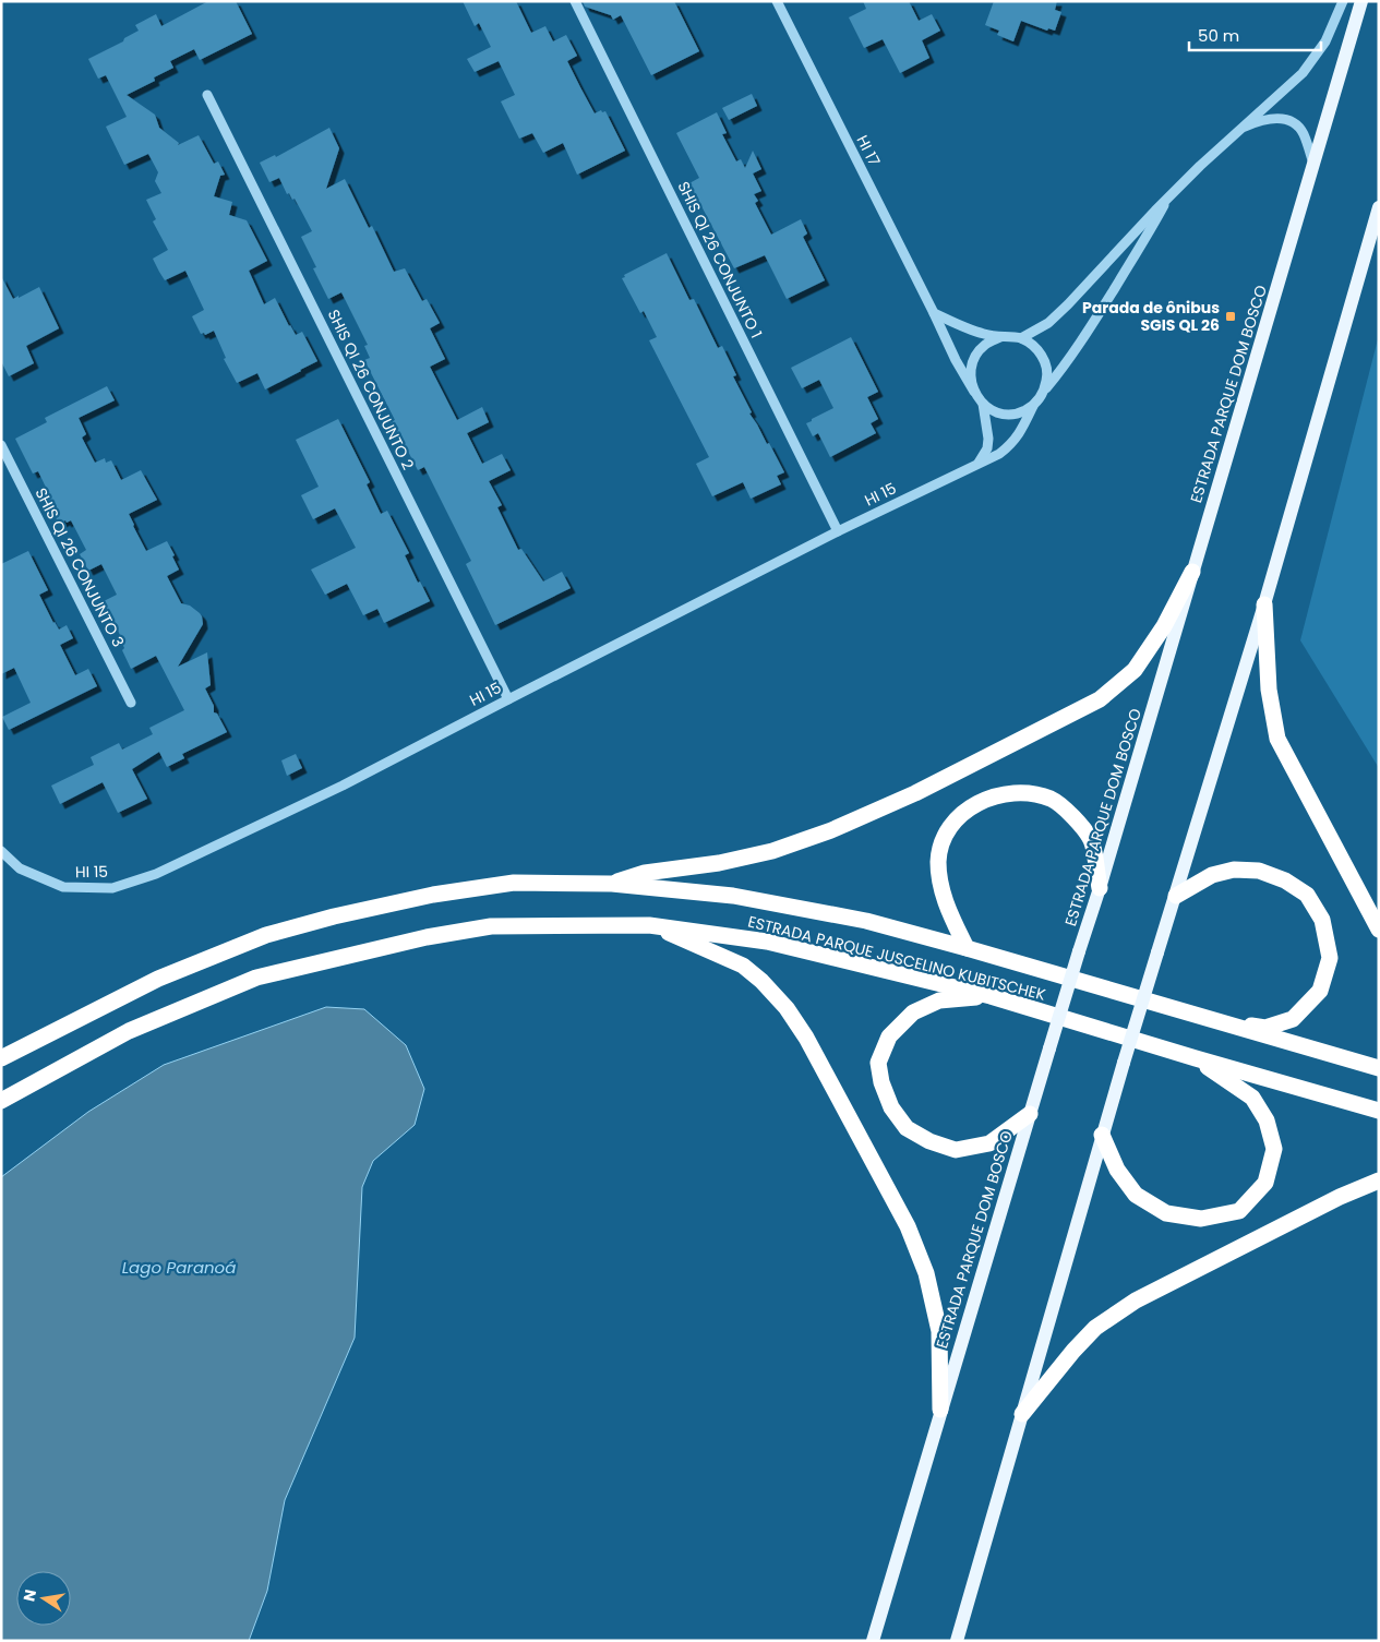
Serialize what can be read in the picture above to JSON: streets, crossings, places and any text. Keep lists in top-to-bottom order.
{
  "streets": {
    "highway": ["ESTRADA PARQUE JUSCELINO KUBITSCHEK"],
    "main road": ["ESTRADA PARQUE DOM BOSCO"],
    "street": [
      "HI 17",
      "SHIS QI 26 CONJUNTO 1",
      "SHIS QI 26 CONJUNTO 2",
      "HI 15",
      "SHIS QI 26 CONJUNTO 3"
    ]
  },
  "crossings": [
    ["HI 17", "HI 15"],
    ["SHIS QI 26 CONJUNTO 1", "HI 15"],
    ["SHIS QI 26 CONJUNTO 2", "HI 15"]
  ],
  "water": ["Lago Paranoá"],
  "places": {
    "transit": ["Parada de ônibus SGIS QL 26"]
  },
  "scale_bar": "50 m",
  "north": "left"
}
